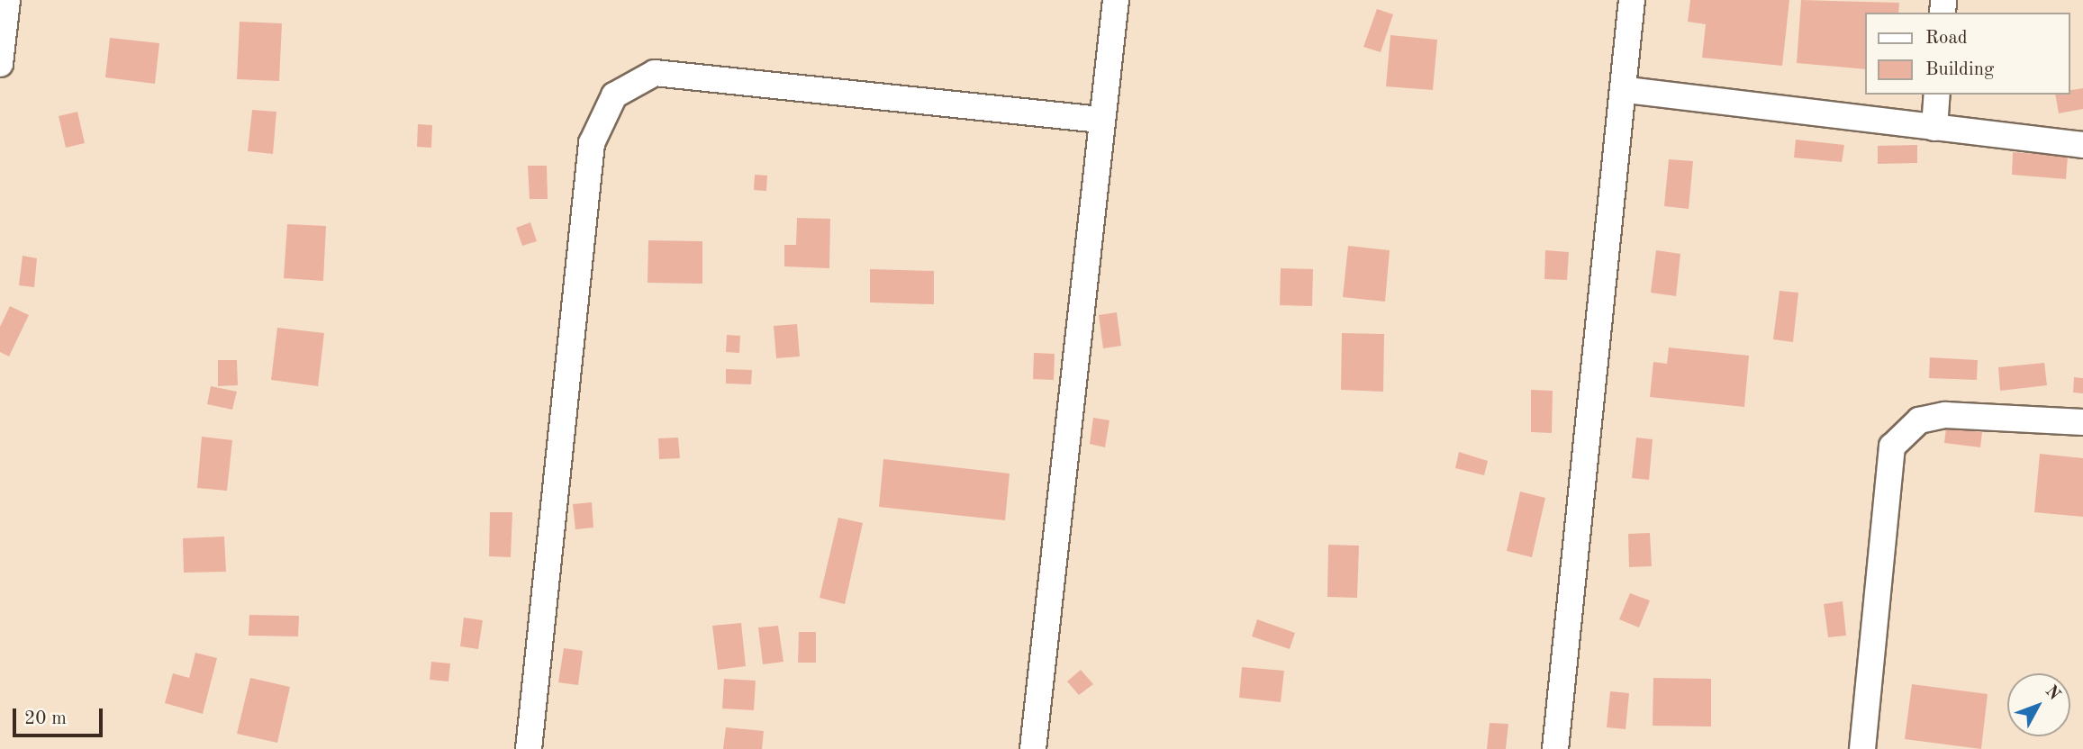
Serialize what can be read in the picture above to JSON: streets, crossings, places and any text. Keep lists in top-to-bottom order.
{
  "legend": ["Road", "Building"],
  "scale_bar": "20 m",
  "north": "top right"
}
